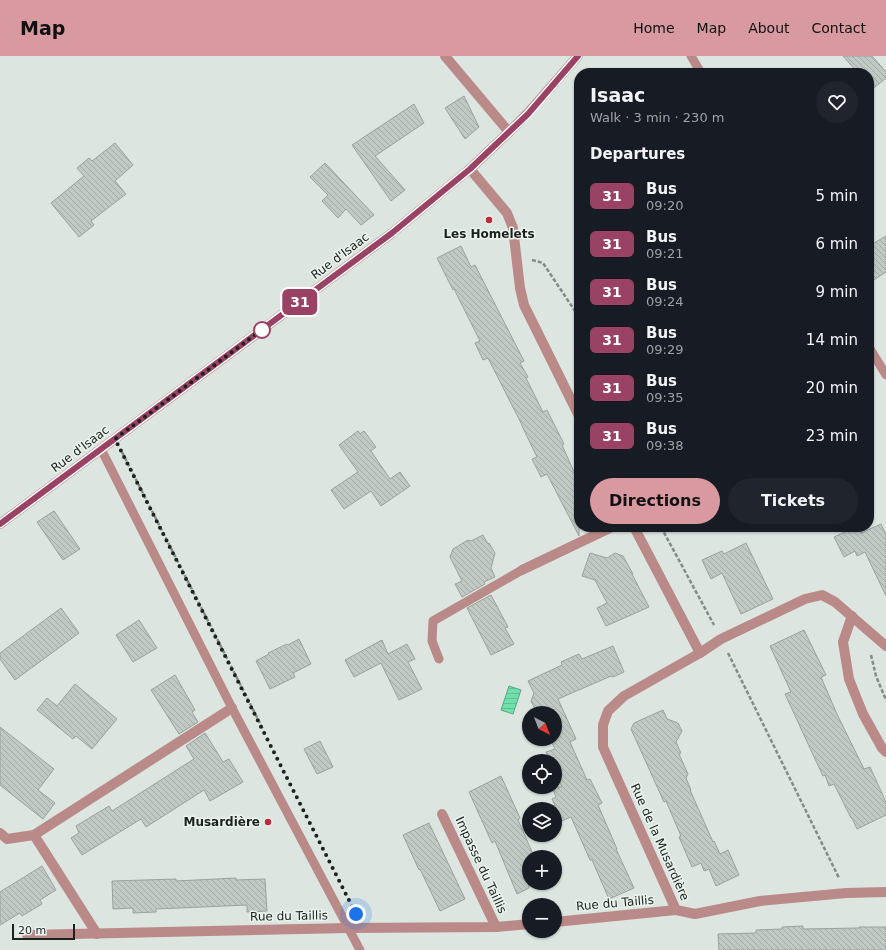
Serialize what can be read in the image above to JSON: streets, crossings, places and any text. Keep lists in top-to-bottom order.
{
  "streets": {
    "street": [
      "Rue d'Isaac",
      "Rue de la Musardière",
      "Impasse du Taillis",
      "Rue du Taillis"
    ]
  },
  "crossings": [
    ["Rue de la Musardière", "Rue du Taillis"],
    ["Impasse du Taillis", "Rue du Taillis"]
  ],
  "places": ["Les Homelets", "Musardière"],
  "lines": ["bus line 31"],
  "scale_bar": "20 m",
  "north": "bottom right",
  "page": {
    "header": "Map",
    "nav": [
      "Home",
      "Map",
      "About",
      "Contact"
    ],
    "on_map": "31",
    "heading": [
      ["Isaac", "Walk · 3 min · 230 m"],
      "Departures"
    ],
    "list": [
      {
        "mark": "31",
        "name": "Bus",
        "note": "09:20",
        "value": "5 min"
      },
      {
        "mark": "31",
        "name": "Bus",
        "note": "09:21",
        "value": "6 min"
      },
      {
        "mark": "31",
        "name": "Bus",
        "note": "09:24",
        "value": "9 min"
      },
      {
        "mark": "31",
        "name": "Bus",
        "note": "09:29",
        "value": "14 min"
      },
      {
        "mark": "31",
        "name": "Bus",
        "note": "09:35",
        "value": "20 min"
      },
      {
        "mark": "31",
        "name": "Bus",
        "note": "09:38",
        "value": "23 min"
      }
    ],
    "buttons": ["Directions", "Tickets"],
    "map_buttons": ["+", "−"],
    "scale": "20 m"
  }
}
